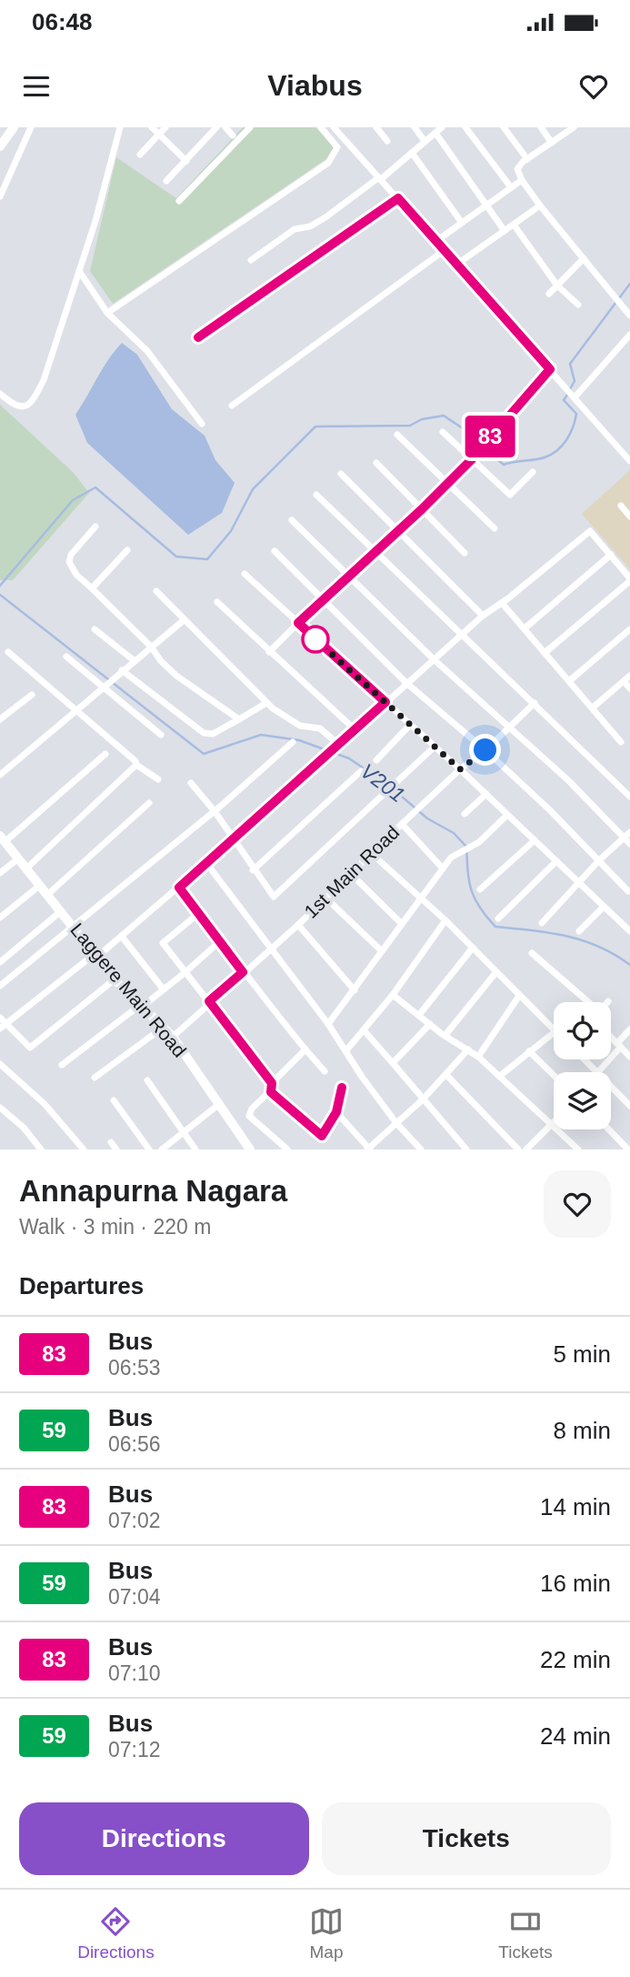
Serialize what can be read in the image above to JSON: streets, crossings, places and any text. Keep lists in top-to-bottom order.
{
  "streets": {
    "street": ["1st Main Road", "Laggere Main Road"]
  },
  "crossings": [
    ["1st Main Road", "Laggere Main Road"]
  ],
  "water": ["V201"],
  "lines": ["bus line 83"],
  "page": {
    "status": "06:48",
    "header": "Viabus",
    "on_map": "83",
    "heading": [
      ["Annapurna Nagara", "Walk · 3 min · 220 m"],
      "Departures"
    ],
    "list": [
      {
        "mark": "83",
        "name": "Bus",
        "note": "06:53",
        "value": "5 min"
      },
      {
        "mark": "59",
        "name": "Bus",
        "note": "06:56",
        "value": "8 min"
      },
      {
        "mark": "83",
        "name": "Bus",
        "note": "07:02",
        "value": "14 min"
      },
      {
        "mark": "59",
        "name": "Bus",
        "note": "07:04",
        "value": "16 min"
      },
      {
        "mark": "83",
        "name": "Bus",
        "note": "07:10",
        "value": "22 min"
      },
      {
        "mark": "59",
        "name": "Bus",
        "note": "07:12",
        "value": "24 min"
      }
    ],
    "buttons": ["Directions", "Tickets"],
    "tabs": ["Directions", "Map", "Tickets"]
  }
}
